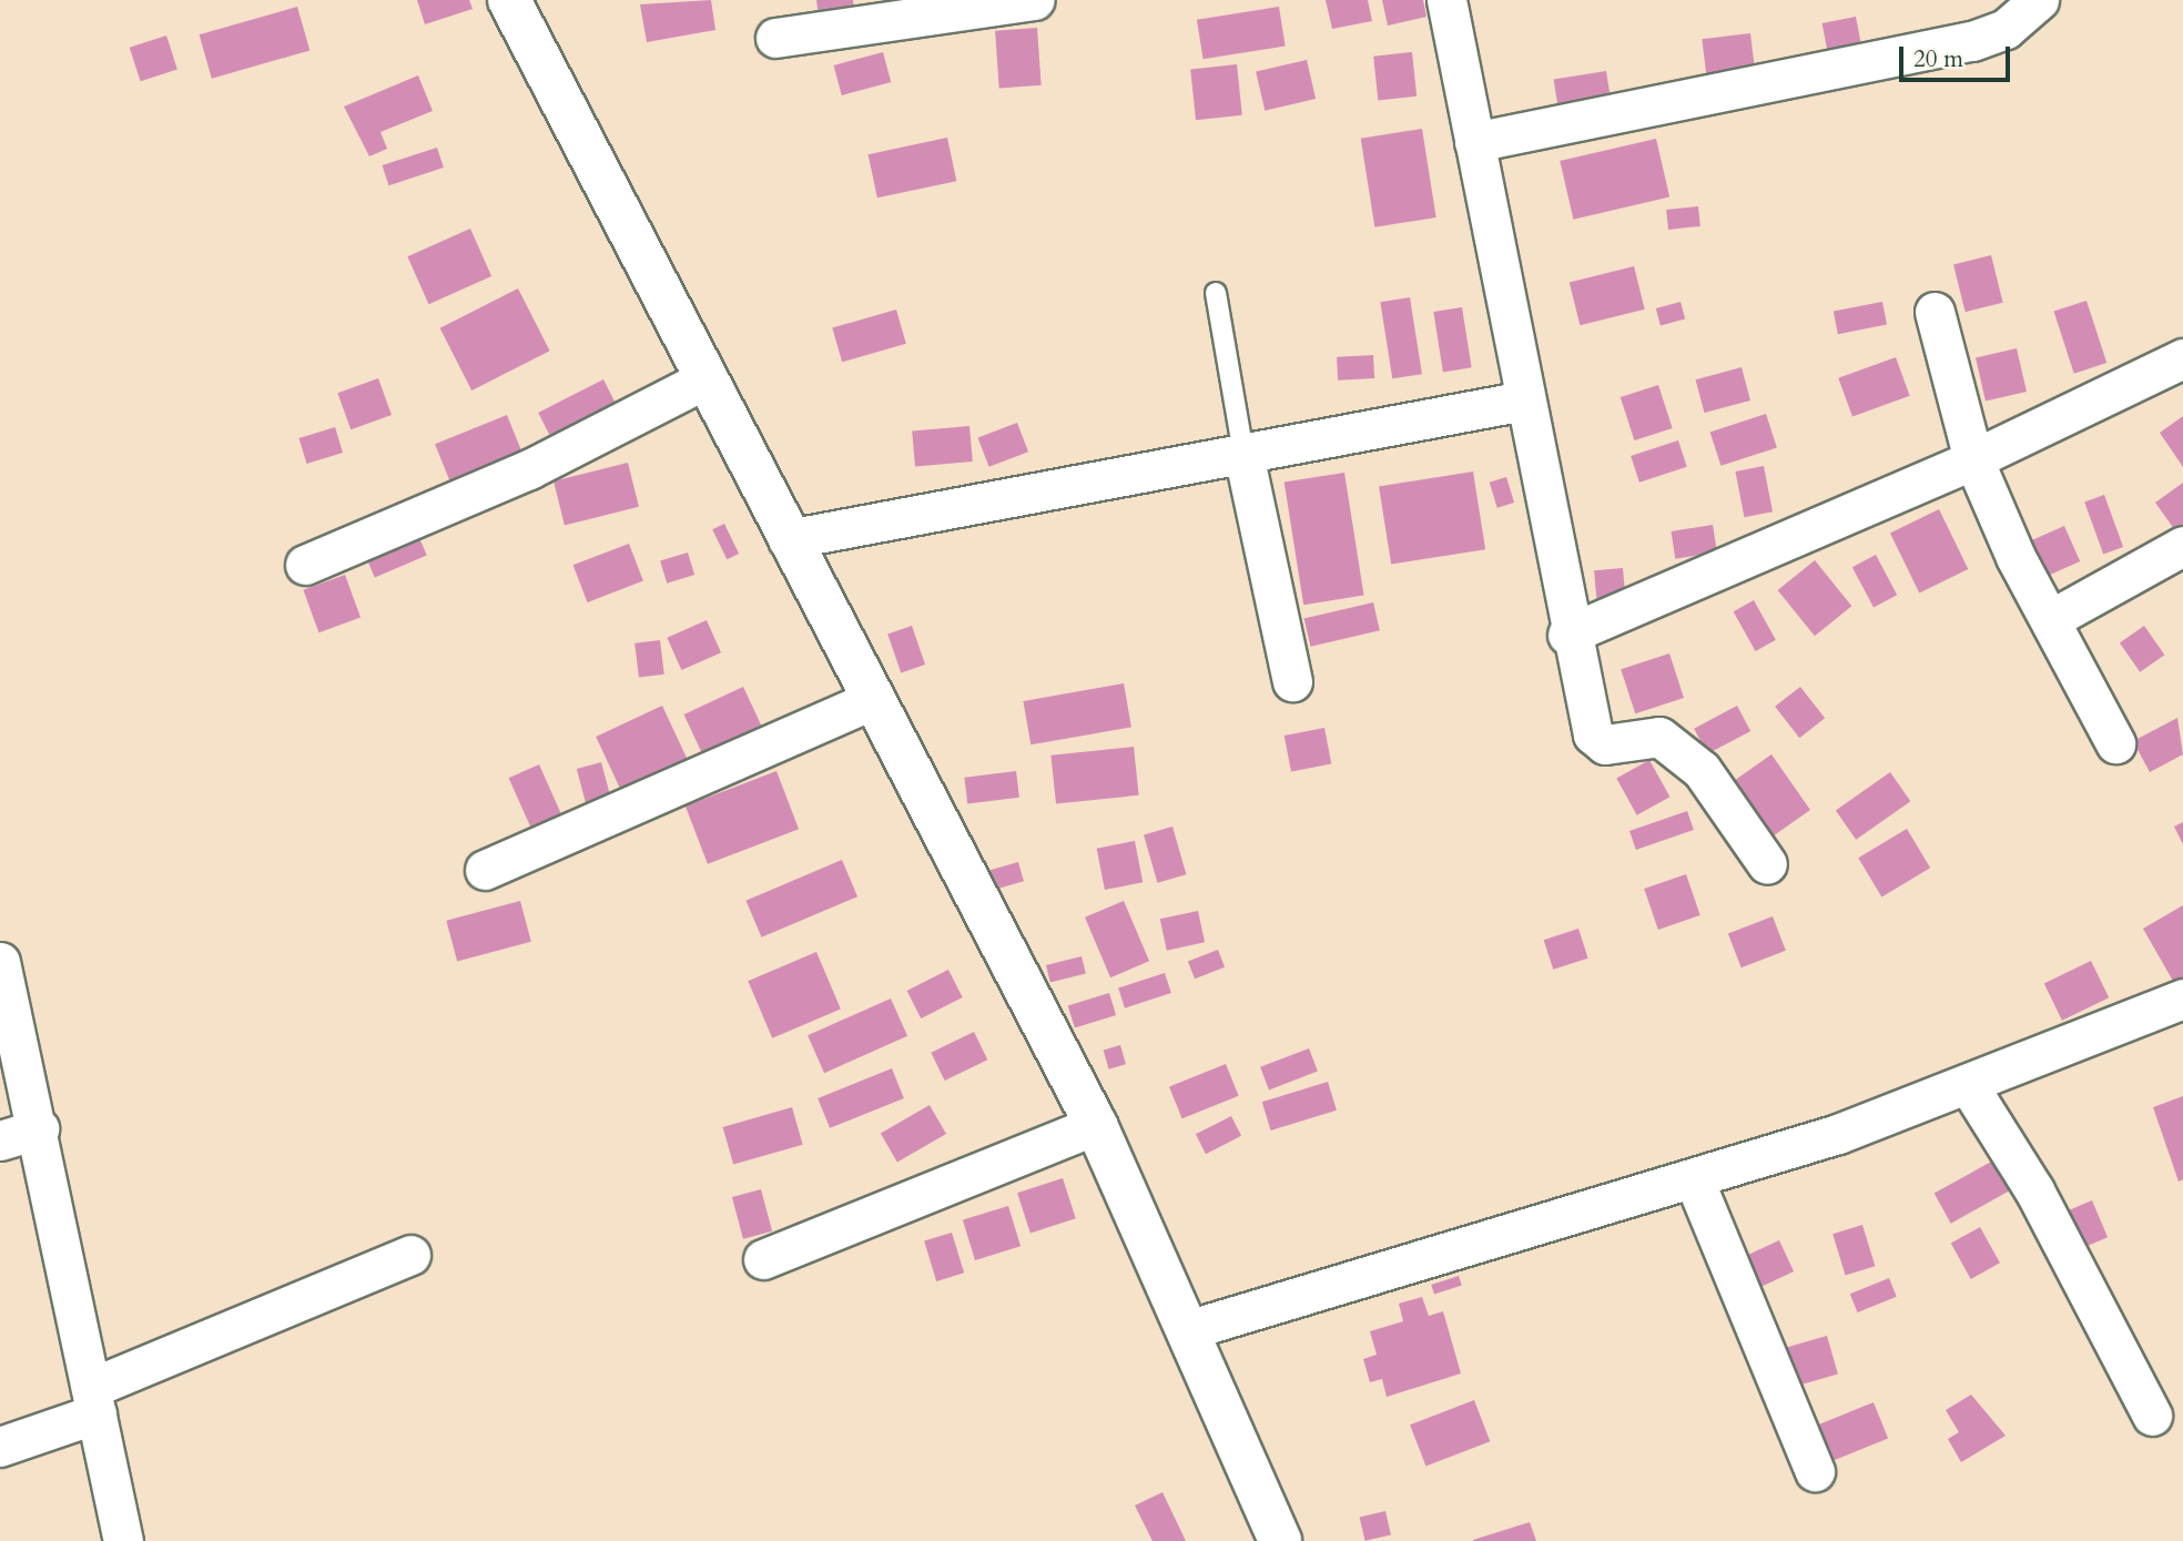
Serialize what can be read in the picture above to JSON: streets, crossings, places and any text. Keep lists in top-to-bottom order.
{
  "scale_bar": "20 m"
}
